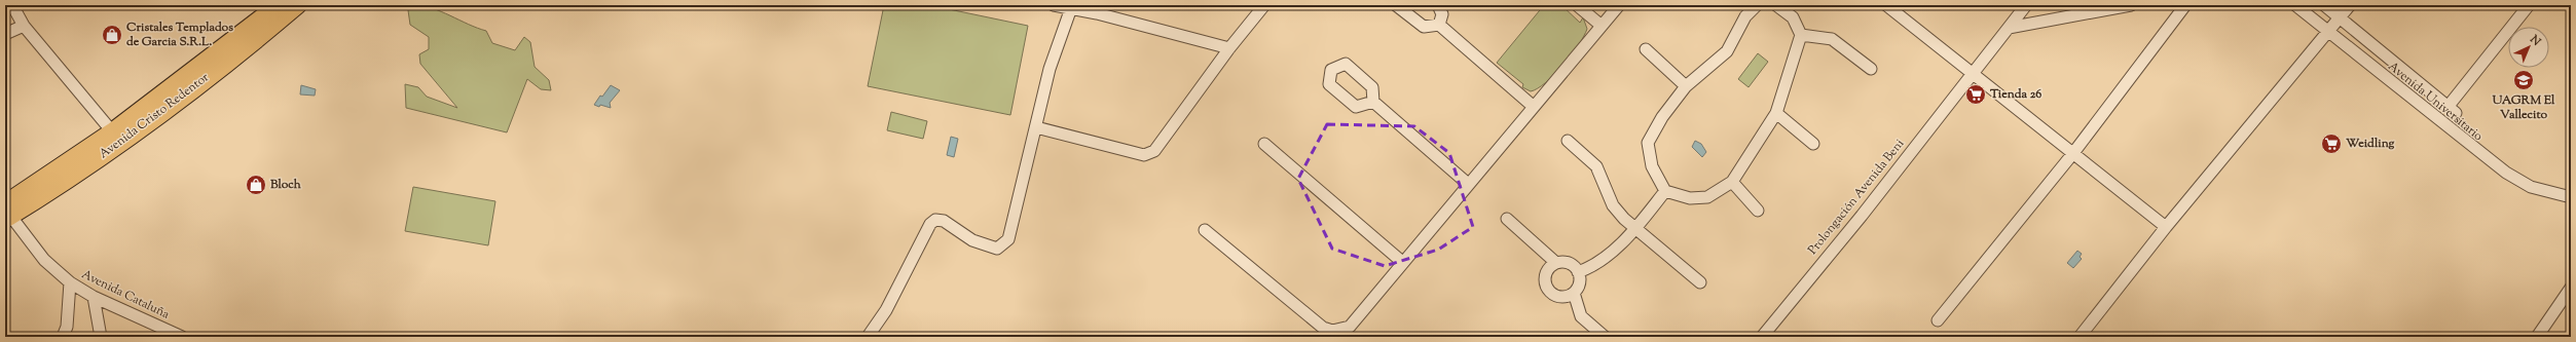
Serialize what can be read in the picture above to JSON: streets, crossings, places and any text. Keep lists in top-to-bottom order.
{
  "streets": {
    "highway": ["Avenida Cristo Redentor"],
    "street": ["Avenida Universitario", "Prolongación Avenida Beni", "Avenida Cataluña"]
  },
  "crossings": [
    ["Avenida Cristo Redentor", "Avenida Cataluña"]
  ],
  "places": {
    "shop": ["Cristales Templados de Garcia S.R.L.", "Bloch"],
    "school or university": ["UAGRM El Vallecito"],
    "supermarket": ["Tienda 26", "Weidling"]
  },
  "north": "top right"
}
